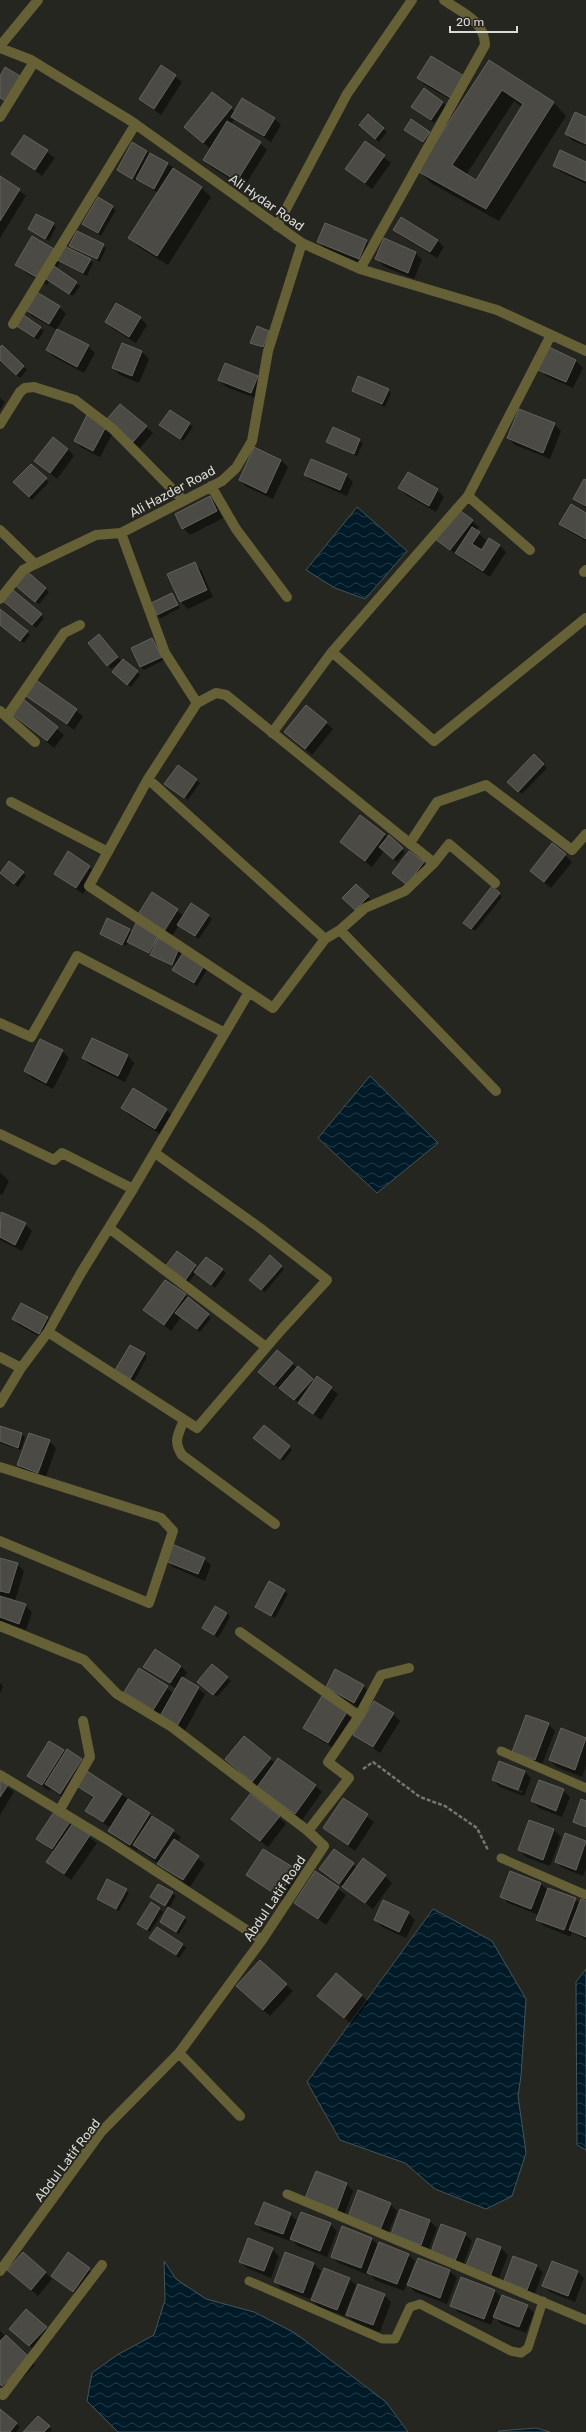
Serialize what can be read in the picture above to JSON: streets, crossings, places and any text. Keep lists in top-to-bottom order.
{
  "streets": {
    "street": ["Ali Hydar Road", "Ali Hazder Road", "Abdul Latif Road"]
  },
  "crossings": [
    ["Ali Hydar Road", "Ali Hazder Road"]
  ],
  "scale_bar": "20 m"
}
